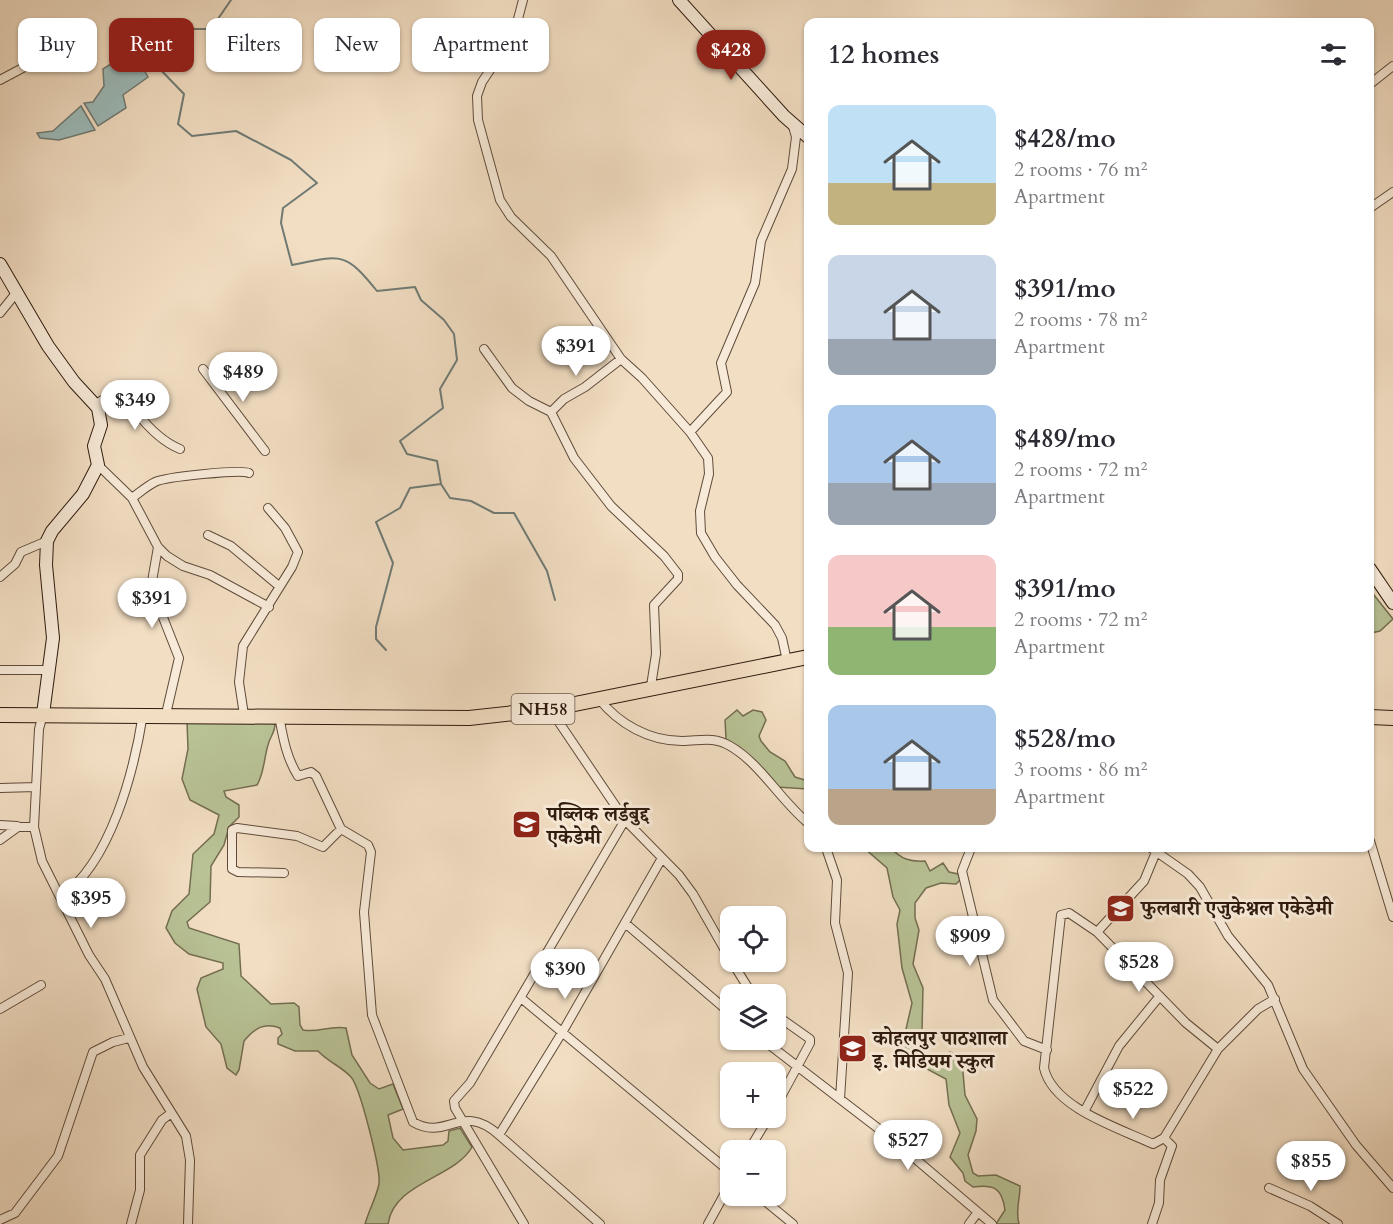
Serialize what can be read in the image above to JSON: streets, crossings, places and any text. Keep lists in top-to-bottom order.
{
  "streets": {
    "main road": ["NH58"]
  },
  "places": {
    "school or university": ["पब्लिक लर्डबुद्द एकेडेमी", "फुलबारी एजुकेश्नल एकेडेमी", "कोहलपुर पाठशाला इ. मिडियम स्कुल"]
  },
  "page": {
    "chip": [
      "Buy",
      "Rent",
      "Filters",
      "New",
      "Apartment"
    ],
    "heading": "12 homes",
    "price": [
      "$428",
      "$391",
      "$489",
      "$349",
      "$391",
      "$395",
      "$909",
      "$528",
      "$390",
      "$522",
      "$527",
      "$855"
    ],
    "list": [
      {
        "name": "$428/mo",
        "note": "2 rooms · 76 m² · Apartment"
      },
      {
        "name": "$391/mo",
        "note": "2 rooms · 78 m² · Apartment"
      },
      {
        "name": "$489/mo",
        "note": "2 rooms · 72 m² · Apartment"
      },
      {
        "name": "$391/mo",
        "note": "2 rooms · 72 m² · Apartment"
      },
      {
        "name": "$528/mo",
        "note": "3 rooms · 86 m² · Apartment"
      }
    ],
    "map_buttons": ["+", "−"]
  }
}
